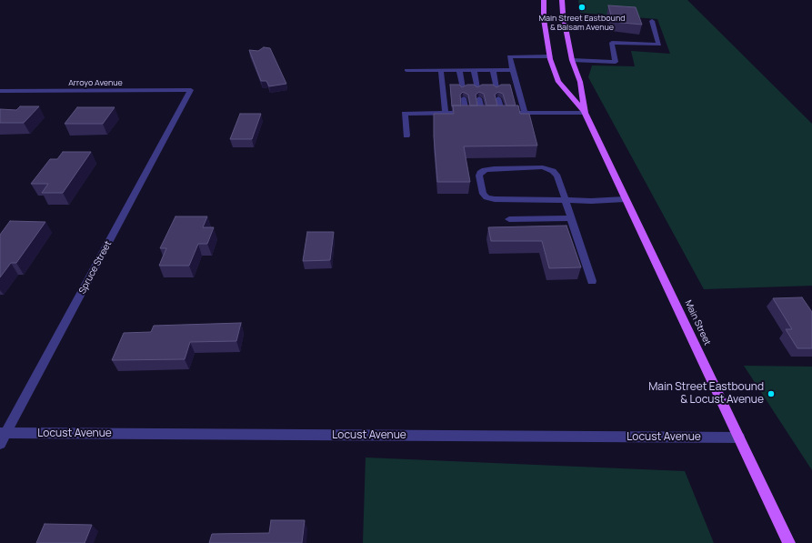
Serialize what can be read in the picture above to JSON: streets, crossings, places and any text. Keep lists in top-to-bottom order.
{
  "streets": {
    "main road": ["Main Street"],
    "street": ["Arroyo Avenue", "Spruce Street", "Locust Avenue"]
  },
  "crossings": [
    ["Arroyo Avenue", "Spruce Street"],
    ["Spruce Street", "Locust Avenue"],
    ["Main Street", "Locust Avenue"]
  ],
  "places": ["Main Street Eastbound & Balsam Avenue", "Main Street Eastbound & Locust Avenue"]
}
